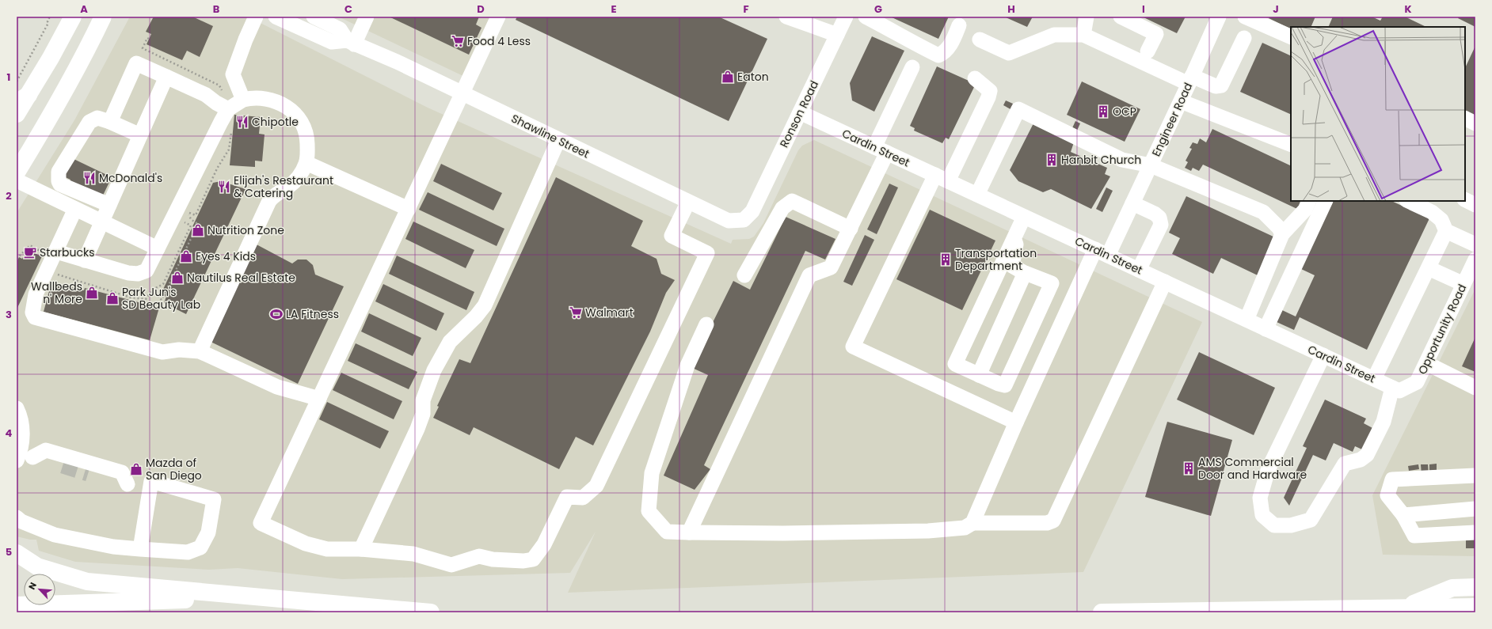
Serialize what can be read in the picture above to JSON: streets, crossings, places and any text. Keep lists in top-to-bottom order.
{
  "streets": {
    "street": [
      "Ronson Road",
      "Engineer Road",
      "Shawline Street",
      "Cardin Street",
      "Opportunity Road"
    ]
  },
  "crossings": [
    ["Ronson Road", "Shawline Street"],
    ["Ronson Road", "Cardin Street"],
    ["Engineer Road", "Cardin Street"],
    ["Cardin Street", "Opportunity Road"]
  ],
  "places": {
    "supermarket": ["Food 4 Less", "Walmart"],
    "shop": [
      "Eaton",
      "Nutrition Zone",
      "Eyes 4 Kids",
      "Nautilus Real Estate",
      "Wallbeds n' More",
      "Park Jun's SD Beauty Lab",
      "Mazda of San Diego"
    ],
    "building": [
      "OCP",
      "Hanbit Church",
      "Transportation Department",
      "AMS Commercial Door and Hardware"
    ],
    "restaurant": ["Chipotle", "McDonald's", "Elijah's Restaurant & Catering"],
    "cafe": ["Starbucks"],
    "sports": ["LA Fitness"]
  },
  "north": "top left",
  "grid": {
    "columns": [
      "A",
      "B",
      "C",
      "D",
      "E",
      "F",
      "G",
      "H",
      "I",
      "J",
      "K"
    ],
    "rows": [
      "1",
      "2",
      "3",
      "4",
      "5"
    ]
  }
}
